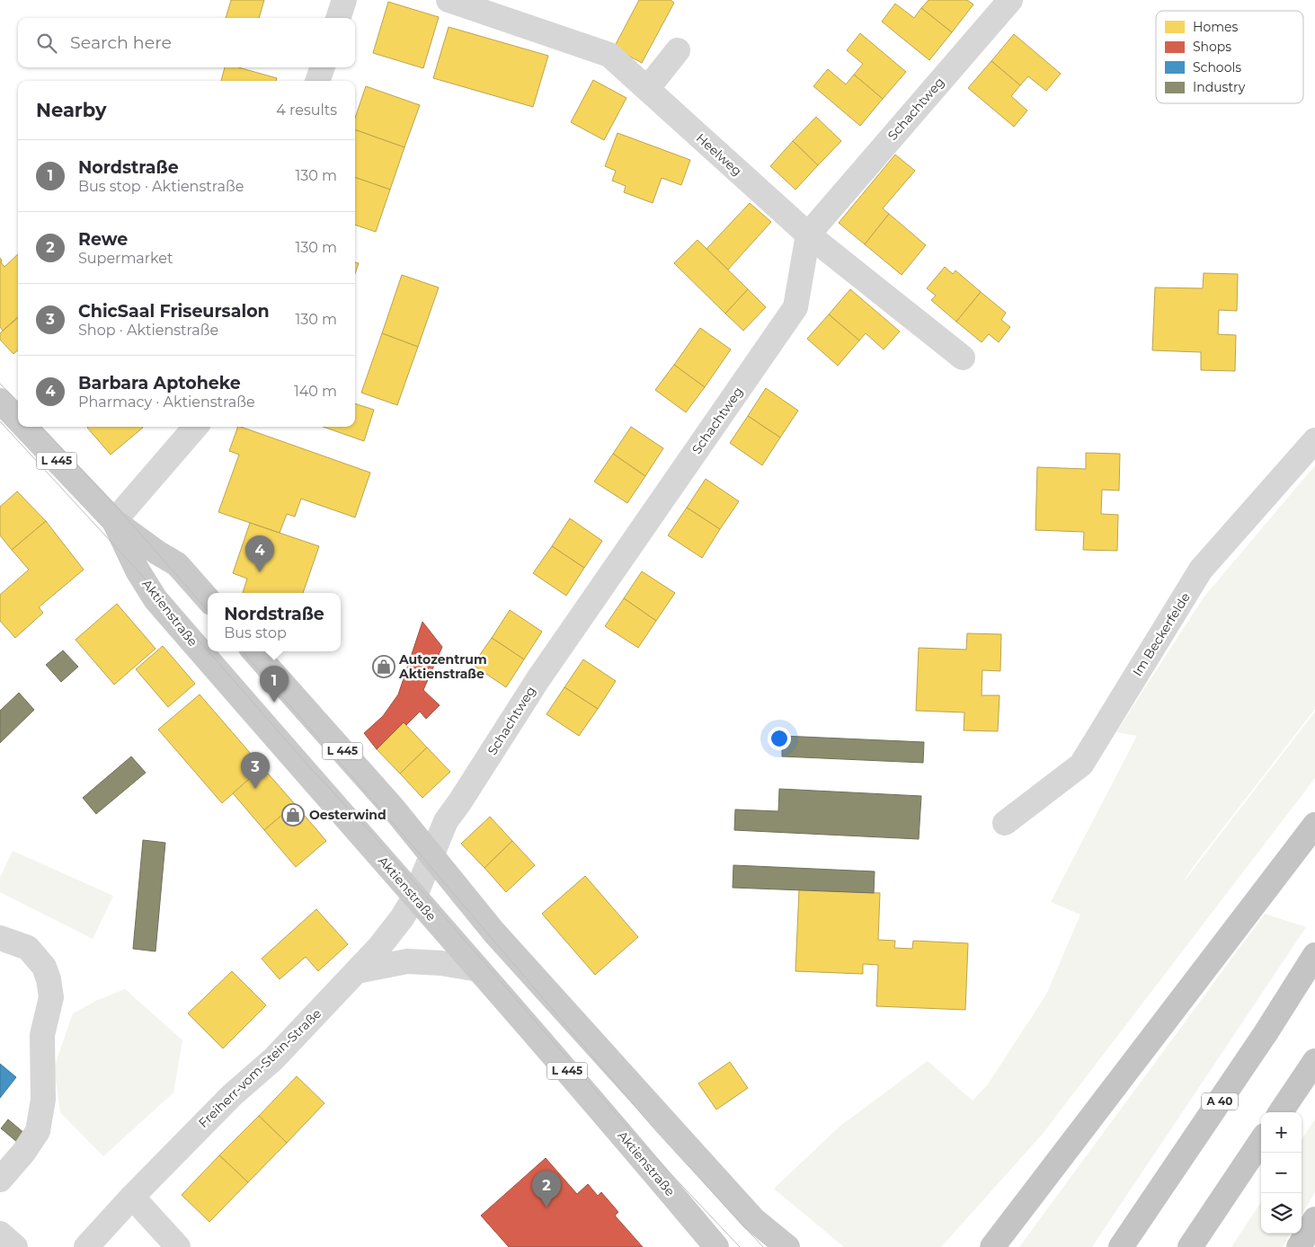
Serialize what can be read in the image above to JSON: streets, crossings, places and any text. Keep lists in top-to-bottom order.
{
  "streets": {
    "highway": ["A 40"],
    "main road": ["L 445", "Aktienstraße"],
    "street": [
      "Schachtweg",
      "Heelweg",
      "Im Beckerfelde",
      "Freiherr-vom-Stein-Straße"
    ]
  },
  "crossings": [
    ["Schachtweg", "Heelweg"],
    ["Schachtweg", "L 445"],
    ["Schachtweg", "Freiherr-vom-Stein-Straße"],
    ["L 445", "Freiherr-vom-Stein-Straße"],
    ["Aktienstraße", "Freiherr-vom-Stein-Straße"]
  ],
  "places": {
    "shop": ["Autozentrum Aktienstraße", "Oesterwind"]
  },
  "legend": [
    "Homes",
    "Shops",
    "Schools",
    "Industry"
  ],
  "page": {
    "search": "Search here",
    "heading": ["Nearby", "4 results"],
    "list": [
      {
        "mark": "1",
        "name": "Nordstraße",
        "note": "Bus stop · Aktienstraße",
        "value": "130 m"
      },
      {
        "mark": "2",
        "name": "Rewe",
        "note": "Supermarket",
        "value": "130 m"
      },
      {
        "mark": "3",
        "name": "ChicSaal Friseursalon",
        "note": "Shop · Aktienstraße",
        "value": "130 m"
      },
      {
        "mark": "4",
        "name": "Barbara Aptoheke",
        "note": "Pharmacy · Aktienstraße",
        "value": "140 m"
      }
    ],
    "pins": [
      "4",
      "1",
      "3",
      "2"
    ],
    "popup": ["Nordstraße", "Bus stop"],
    "map_buttons": ["+", "−"]
  }
}
